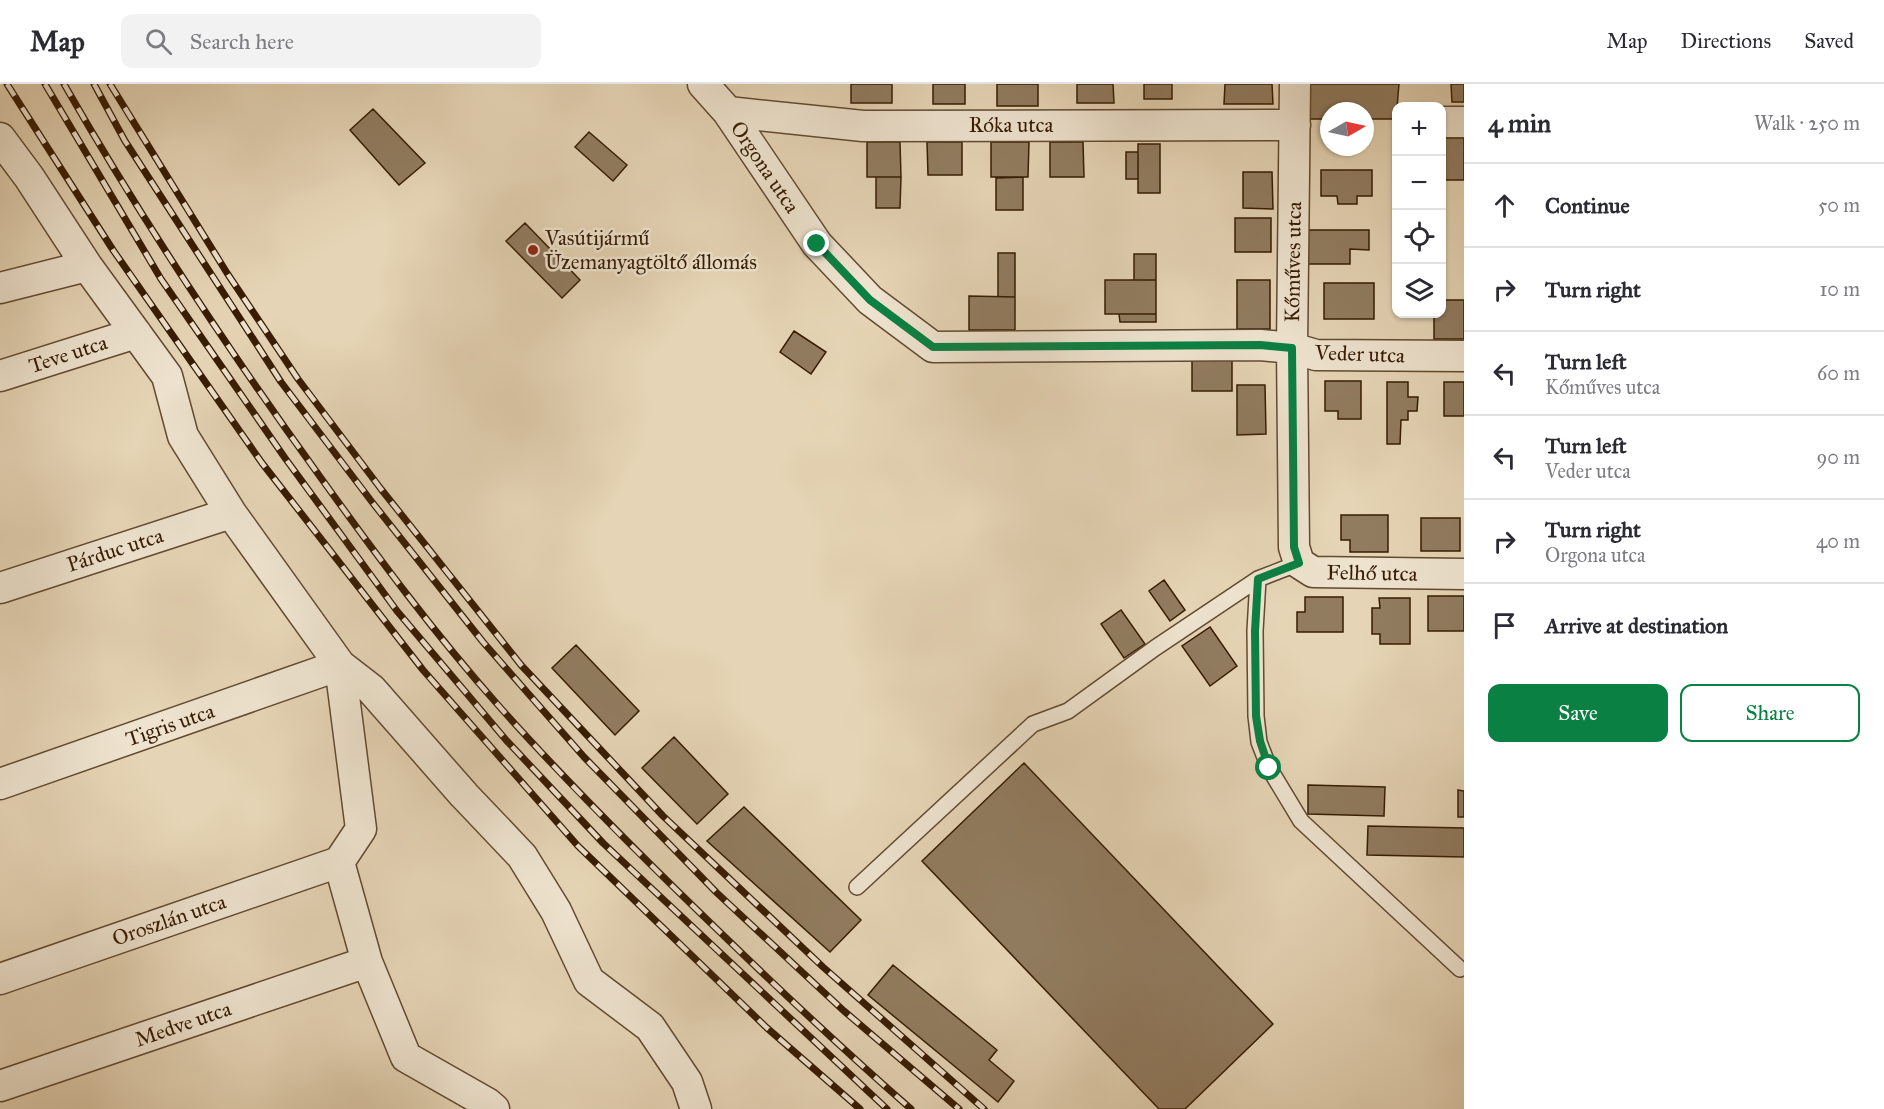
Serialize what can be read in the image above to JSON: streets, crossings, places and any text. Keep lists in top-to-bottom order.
{
  "streets": {
    "street": [
      "Róka utca",
      "Orgona utca",
      "Kőműves utca",
      "Teve utca",
      "Veder utca",
      "Párduc utca",
      "Felhő utca",
      "Tigris utca",
      "Oroszlán utca",
      "Medve utca"
    ]
  },
  "crossings": [
    ["Róka utca", "Orgona utca"],
    ["Róka utca", "Kőműves utca"],
    ["Orgona utca", "Veder utca"],
    ["Kőműves utca", "Veder utca"],
    ["Kőműves utca", "Felhő utca"]
  ],
  "places": ["Vasútijármű Üzemanyagtöltő állomás"],
  "north": "right",
  "page": {
    "header": "Map",
    "search": "Search here",
    "nav": ["Map", "Directions", "Saved"],
    "heading": ["4 min", "Walk · 250 m"],
    "map_buttons": ["+", "−"],
    "list": [
      ["Continue", "50 m"],
      ["Turn right", "10 m"],
      ["Turn left", "Kőműves utca", "60 m"],
      ["Turn left", "Veder utca", "90 m"],
      ["Turn right", "Orgona utca", "40 m"],
      "Arrive at destination"
    ],
    "buttons": ["Save", "Share"]
  }
}
